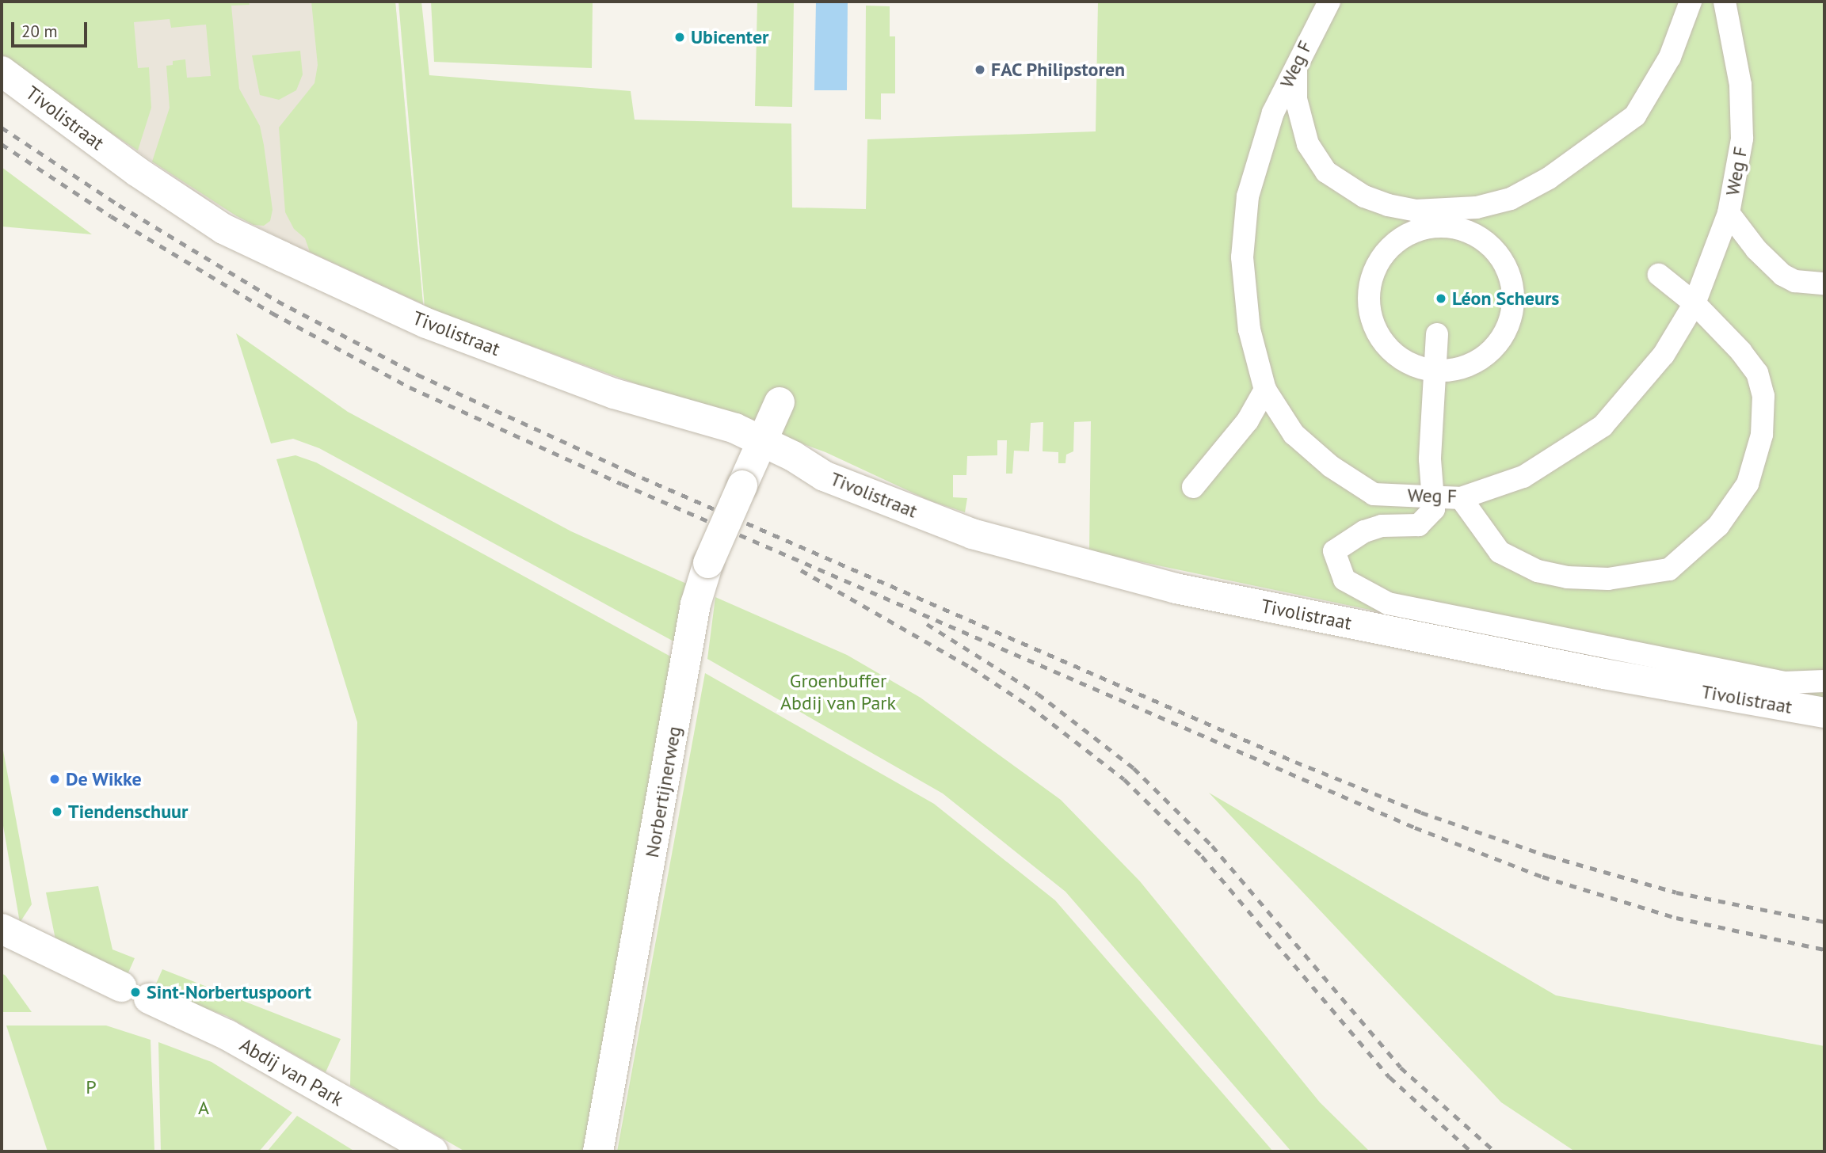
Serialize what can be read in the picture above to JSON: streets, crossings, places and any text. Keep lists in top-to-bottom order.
{
  "streets": {
    "street": [
      "Weg F",
      "Tivolistraat",
      "Norbertijnerweg",
      "Abdij van Park"
    ]
  },
  "crossings": [
    ["Tivolistraat", "Norbertijnerweg"]
  ],
  "parks": ["Groenbuffer Abdij van Park", "P", "A"],
  "places": [
    "Ubicenter",
    "FAC Philipstoren",
    "Léon Scheurs",
    "De Wikke",
    "Tiendenschuur",
    "Sint-Norbertuspoort"
  ],
  "scale_bar": "20 m"
}
